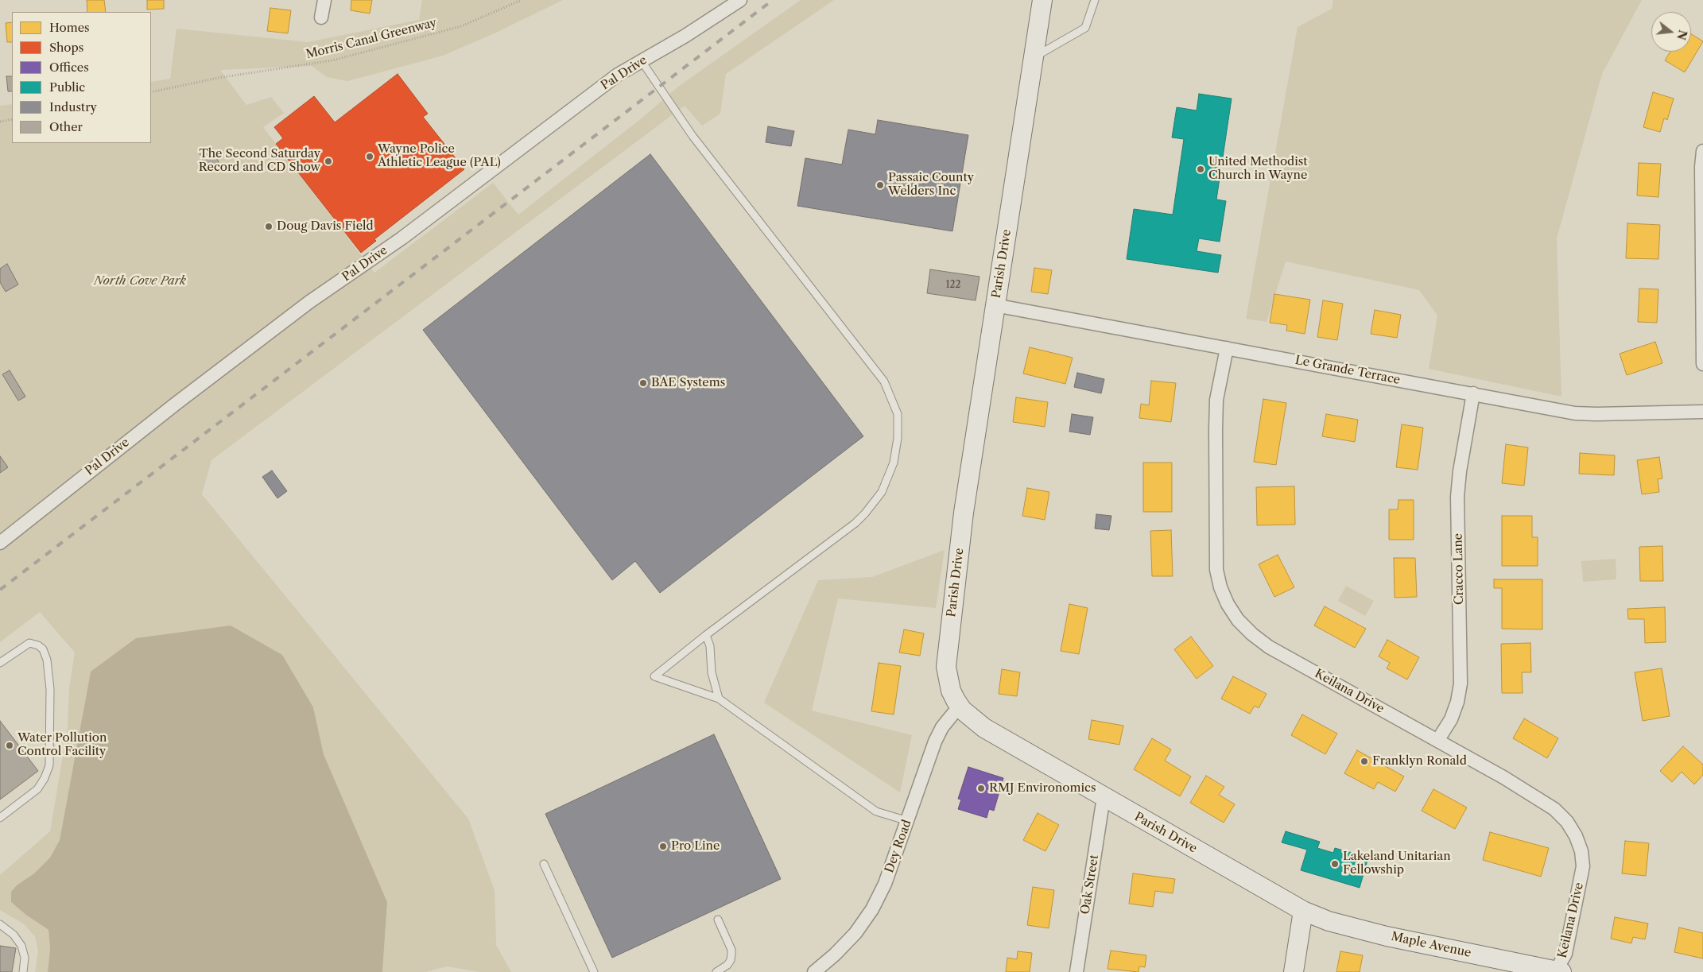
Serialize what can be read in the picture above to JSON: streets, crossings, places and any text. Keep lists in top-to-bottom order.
{
  "streets": {
    "street": [
      "Pal Drive",
      "Parish Drive",
      "Le Grande Terrace",
      "Cracco Lane",
      "Keilana Drive",
      "Dey Road",
      "Oak Street",
      "Maple Avenue"
    ],
    "path": ["Morris Canal Greenway"]
  },
  "crossings": [
    ["Parish Drive", "Le Grande Terrace"],
    ["Parish Drive", "Dey Road"],
    ["Parish Drive", "Oak Street"],
    ["Parish Drive", "Maple Avenue"],
    ["Le Grande Terrace", "Cracco Lane"],
    ["Le Grande Terrace", "Keilana Drive"],
    ["Cracco Lane", "Keilana Drive"],
    ["Keilana Drive", "Maple Avenue"]
  ],
  "parks": ["North Cove Park"],
  "places": [
    "Wayne Police Athletic League (PAL)",
    "The Second Saturday Record and CD Show",
    "United Methodist Church in Wayne",
    "Passaic County Welders Inc",
    "Doug Davis Field",
    "BAE Systems",
    "Water Pollution Control Facility",
    "Franklyn Ronald",
    "RMJ Environomics",
    "Pro Line",
    "Lakeland Unitarian Fellowship"
  ],
  "house_numbers": ["122"],
  "legend": [
    "Homes",
    "Shops",
    "Offices",
    "Public",
    "Industry",
    "Other"
  ],
  "north": "right"
}
